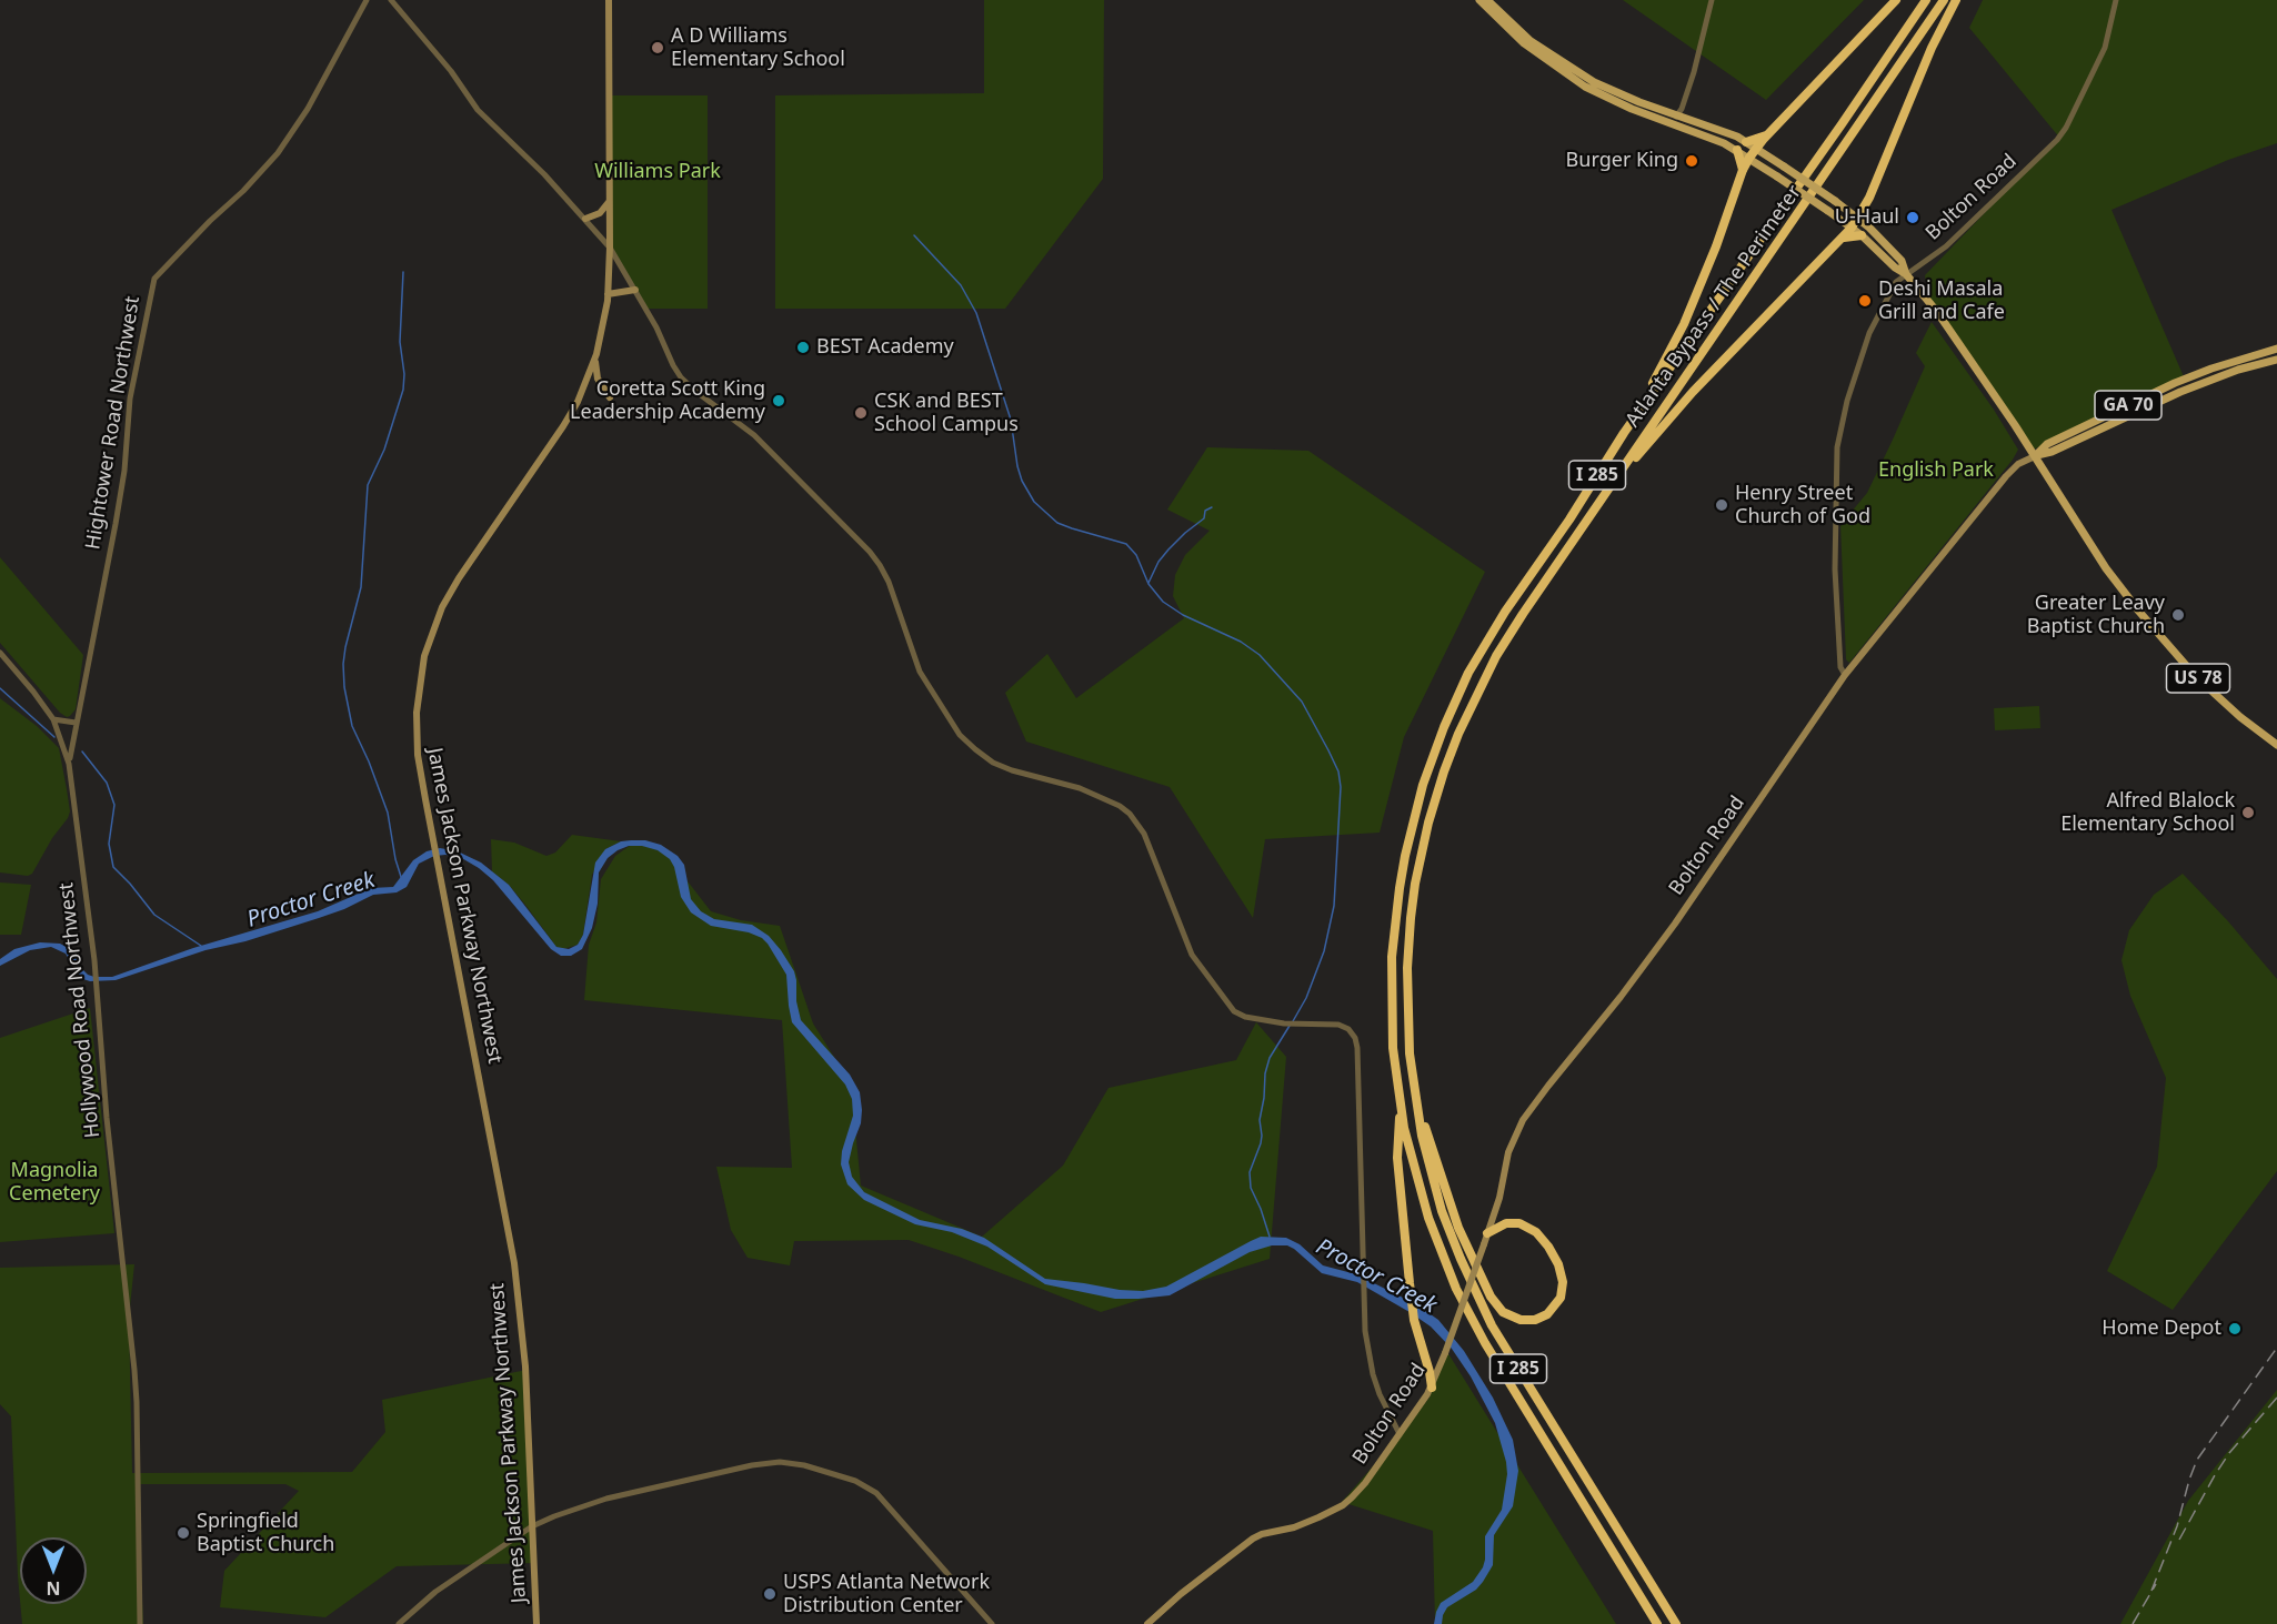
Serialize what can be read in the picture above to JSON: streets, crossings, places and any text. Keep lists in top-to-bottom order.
{
  "streets": {
    "highway": ["Atlanta Bypass / The Perimeter", "I 285"],
    "main road": [
      "Bolton Road",
      "GA 70",
      "US 78",
      "James Jackson Parkway Northwest"
    ],
    "street": ["Hightower Road Northwest", "Hollywood Road Northwest"]
  },
  "crossings": [
    ["Bolton Road", "US 78"],
    ["GA 70", "US 78"],
    ["Hightower Road Northwest", "Hollywood Road Northwest"]
  ],
  "water": ["Proctor Creek"],
  "parks": ["Williams Park", "English Park", "Magnolia Cemetery"],
  "places": [
    "A D Williams Elementary School",
    "Burger King",
    "U-Haul",
    "Deshi Masala Grill and Cafe",
    "BEST Academy",
    "Coretta Scott King Leadership Academy",
    "CSK and BEST School Campus",
    "Henry Street Church of God",
    "Greater Leavy Baptist Church",
    "Alfred Blalock Elementary School",
    "Home Depot",
    "Springfield Baptist Church",
    "USPS Atlanta Network Distribution Center"
  ],
  "north": "bottom"
}
